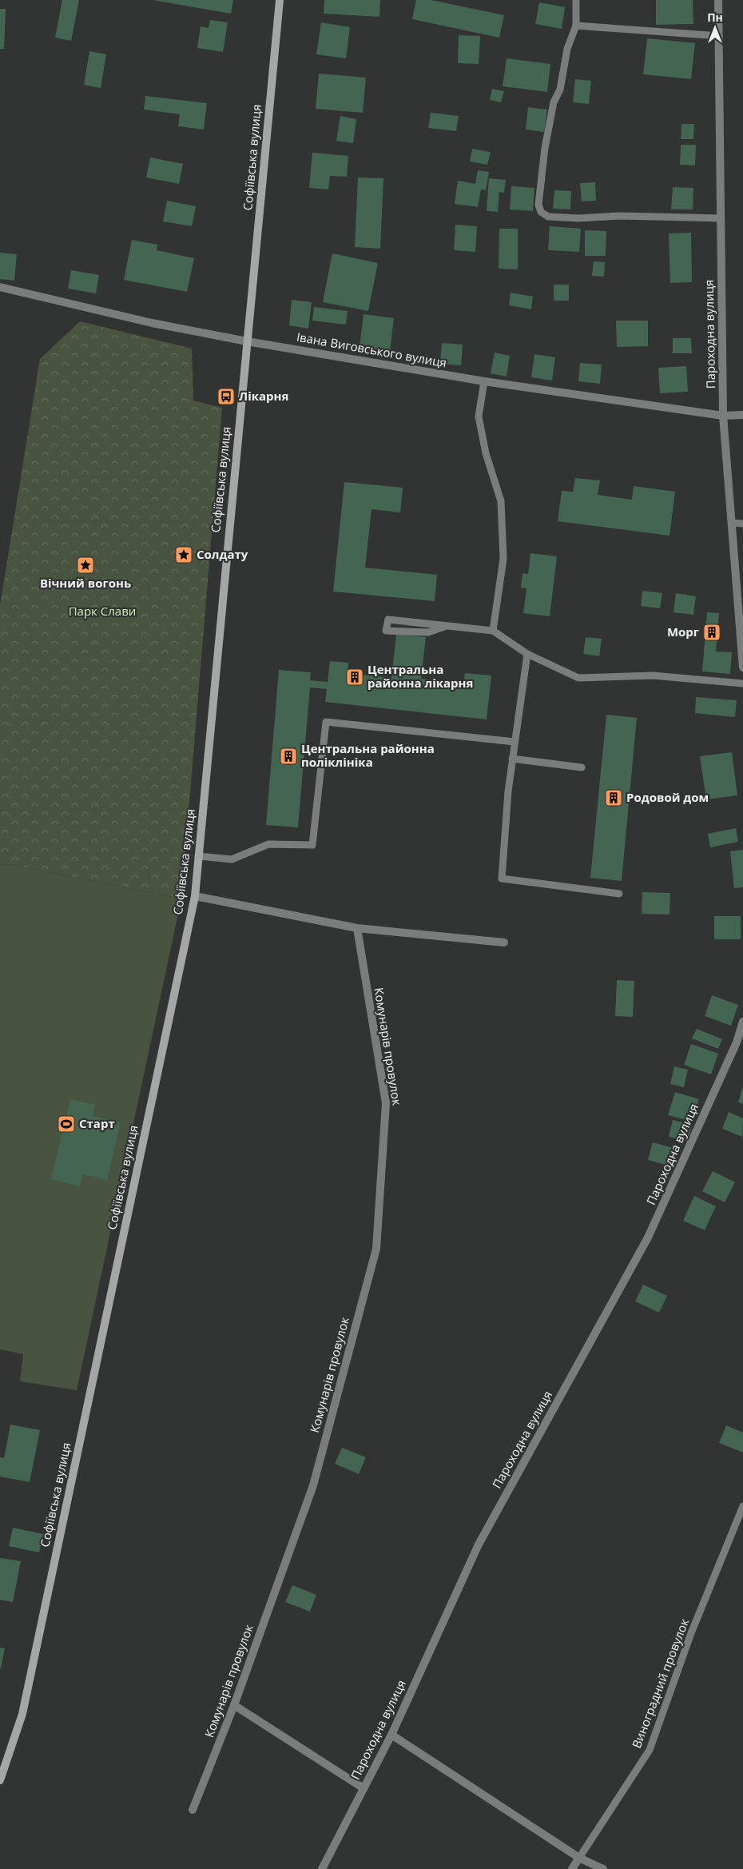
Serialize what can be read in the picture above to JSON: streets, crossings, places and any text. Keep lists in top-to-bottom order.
{
  "streets": {
    "street": [
      "Софіївська вулиця",
      "Пароходна вулиця",
      "Івана Виговського вулиця",
      "Комунарів провулок"
    ],
    "lane": ["Виноградний провулок"]
  },
  "crossings": [
    ["Софіївська вулиця", "Івана Виговського вулиця"],
    ["Пароходна вулиця", "Івана Виговського вулиця"]
  ],
  "parks": ["Парк Слави"],
  "places": {
    "bus stop": ["Лікарня"],
    "place": ["Солдату", "Вічний вогонь"],
    "building": [
      "Морг",
      "Центральна районна лікарня",
      "Центральна районна поліклініка",
      "Родовой дом"
    ],
    "sports": ["Старт"]
  },
  "north": "top"
}
